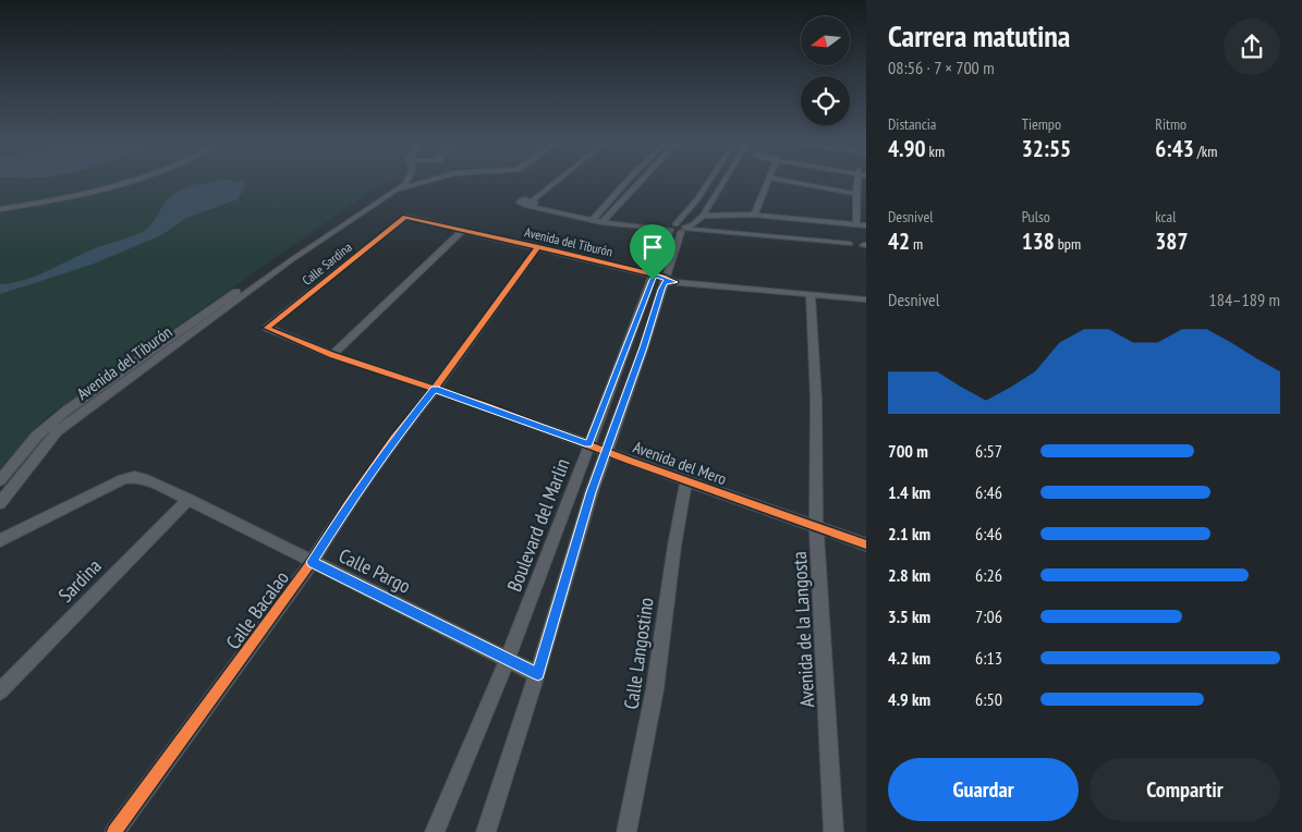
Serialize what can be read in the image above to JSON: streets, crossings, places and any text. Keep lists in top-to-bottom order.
{
  "streets": {
    "street": [
      "Avenida del Tiburón",
      "Calle Sardina",
      "Avenida del Mero",
      "Boulevard del Marlin",
      "Calle Pargo",
      "Sardina",
      "Calle Bacalao",
      "Avenida de la Langosta",
      "Calle Langostino"
    ]
  },
  "crossings": [
    ["Avenida del Tiburón", "Calle Sardina"],
    ["Avenida del Tiburón", "Boulevard del Marlin"],
    ["Avenida del Tiburón", "Calle Bacalao"],
    ["Avenida del Tiburón", "Avenida de la Langosta"],
    ["Calle Sardina", "Avenida del Mero"],
    ["Avenida del Mero", "Boulevard del Marlin"],
    ["Avenida del Mero", "Calle Bacalao"],
    ["Avenida del Mero", "Avenida de la Langosta"],
    ["Avenida del Mero", "Calle Langostino"],
    ["Boulevard del Marlin", "Calle Pargo"],
    ["Calle Pargo", "Sardina"],
    ["Calle Pargo", "Calle Bacalao"]
  ],
  "north": "left",
  "page": {
    "heading": ["Carrera matutina", "08:56 · 7 × 700 m"],
    "stats": [
      ["Distancia", "4.90 km"],
      ["Tiempo", "32:55"],
      ["Ritmo", "6:43 /km"],
      ["Desnivel", "42 m"],
      ["Pulso", "138 bpm"],
      ["kcal", "387"]
    ],
    "chart": ["Desnivel", "184–189 m"],
    "list": [
      {
        "name": "700 m",
        "note": "6:57"
      },
      {
        "name": "1.4 km",
        "note": "6:46"
      },
      {
        "name": "2.1 km",
        "note": "6:46"
      },
      {
        "name": "2.8 km",
        "note": "6:26"
      },
      {
        "name": "3.5 km",
        "note": "7:06"
      },
      {
        "name": "4.2 km",
        "note": "6:13"
      },
      {
        "name": "4.9 km",
        "note": "6:50"
      }
    ],
    "buttons": ["Guardar", "Compartir"]
  }
}
